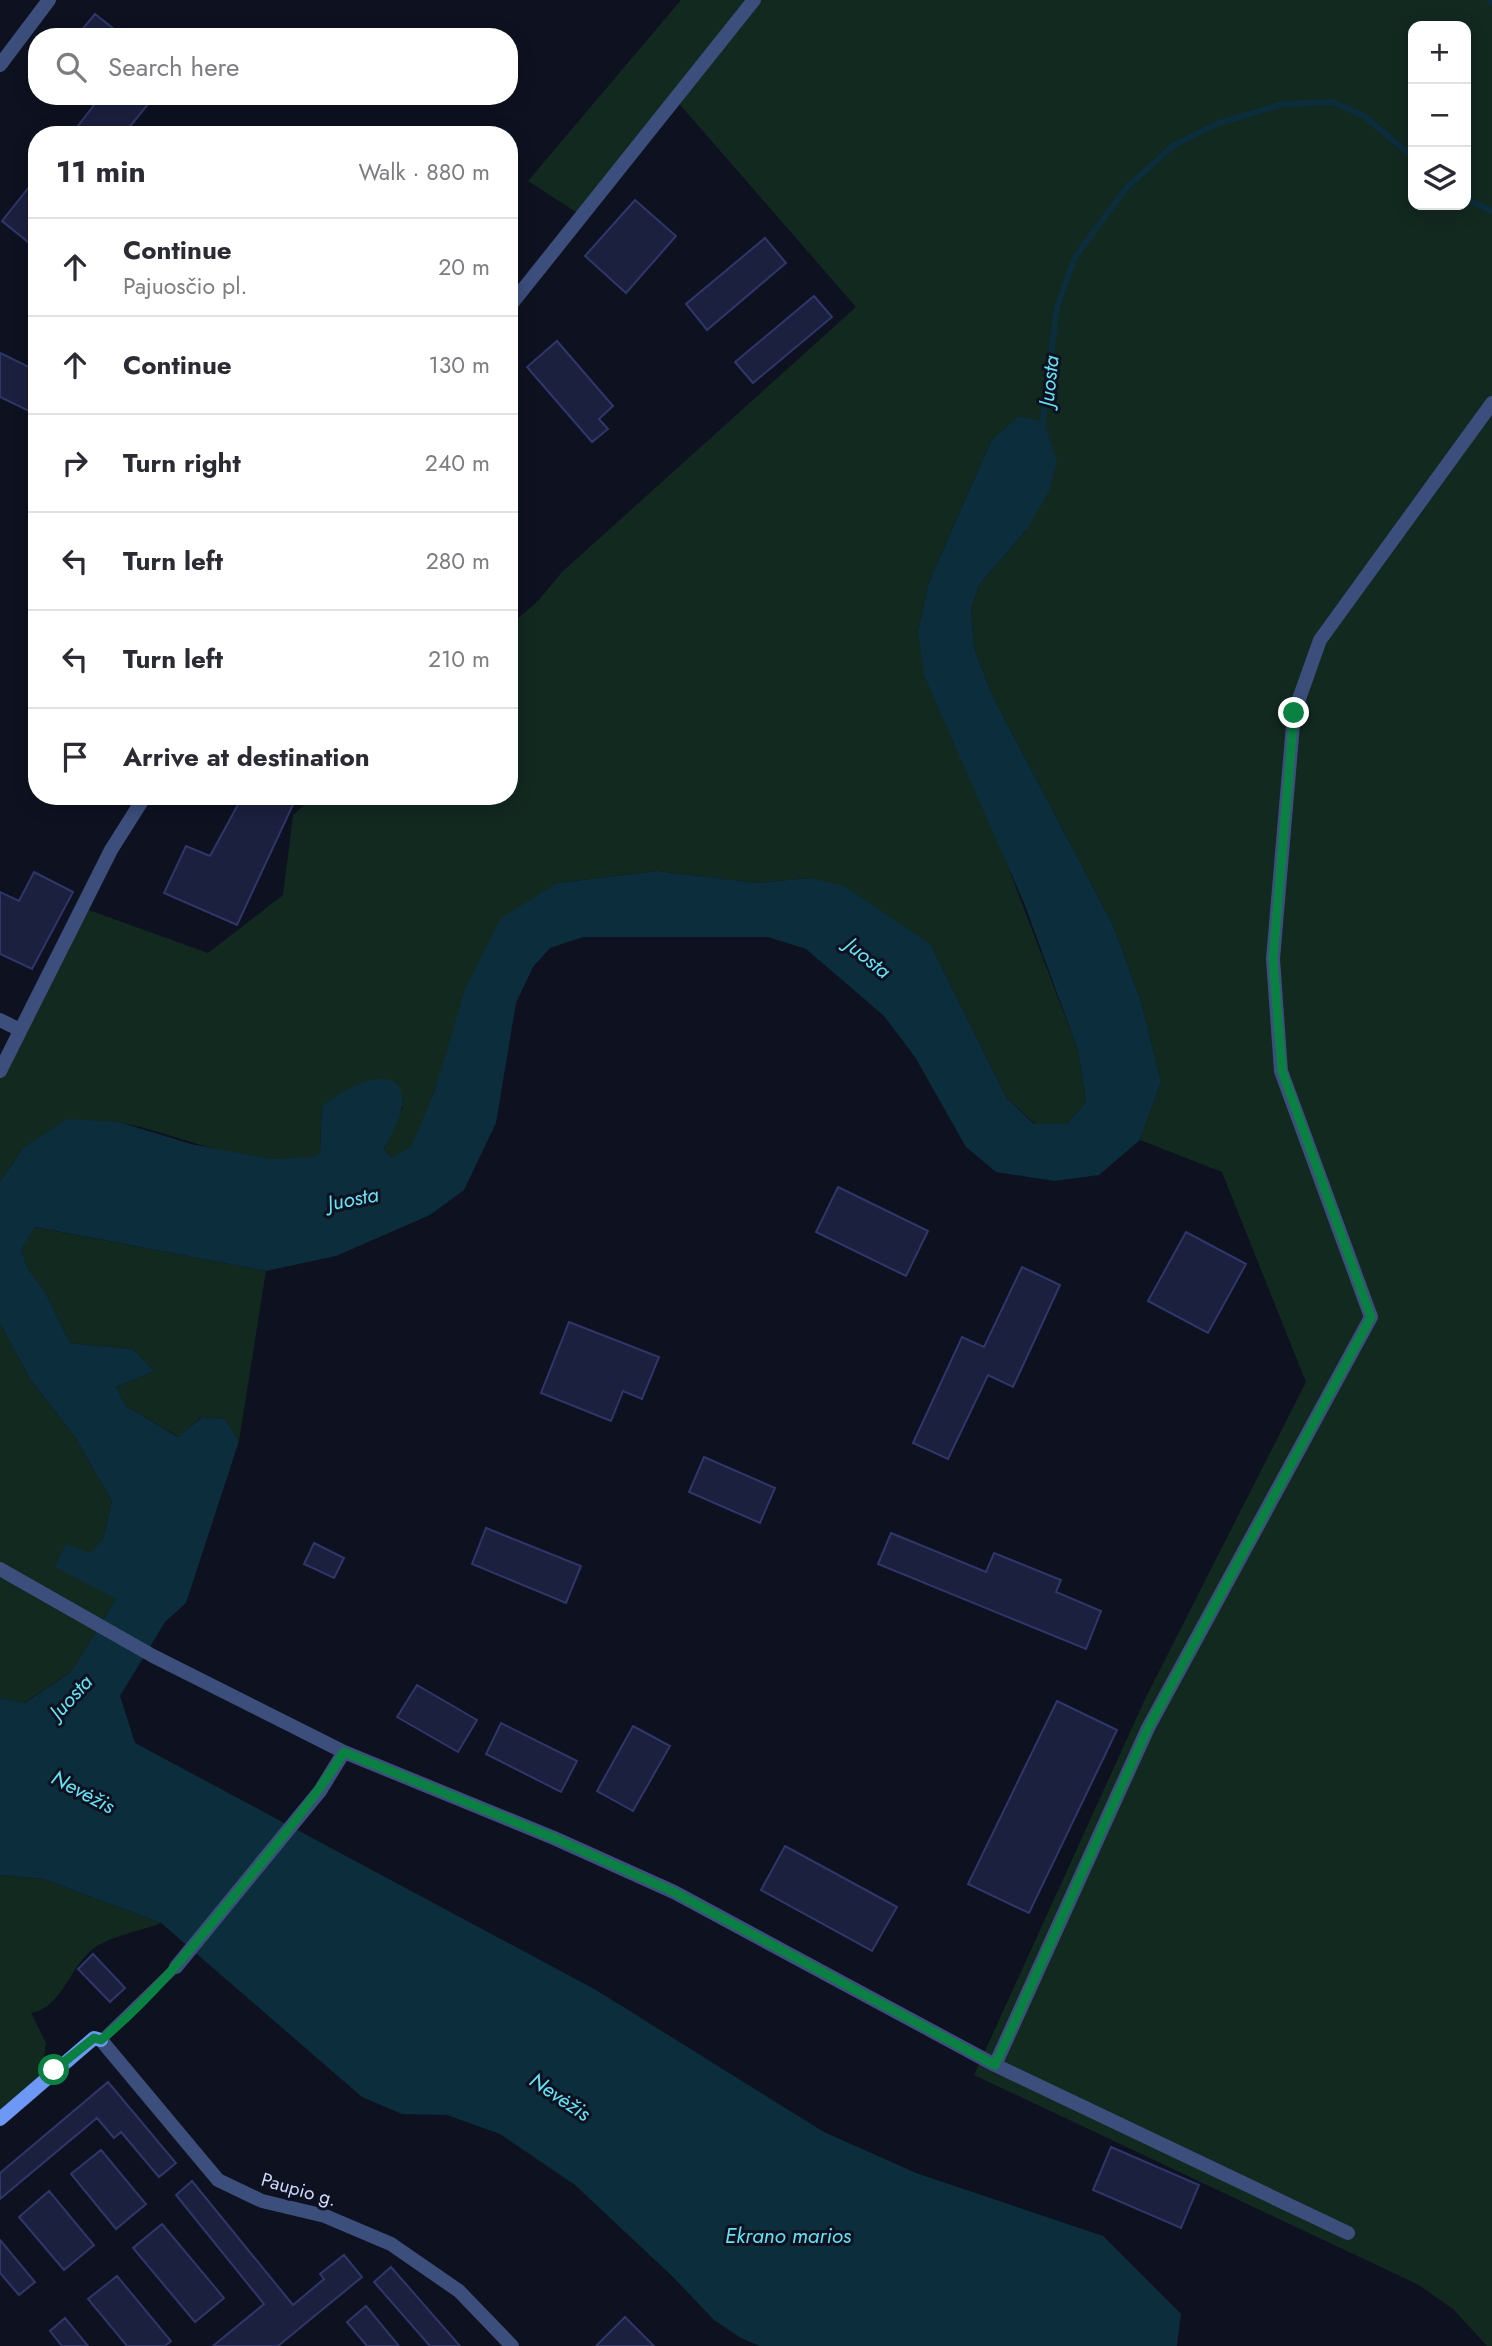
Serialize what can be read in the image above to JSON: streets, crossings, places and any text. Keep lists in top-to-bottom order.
{
  "streets": {
    "street": ["Paupio g."]
  },
  "water": ["Juosta", "Nevėžis", "Ekrano marios"],
  "page": {
    "map_buttons": ["+", "−"],
    "search": "Search here",
    "heading": ["11 min", "Walk · 880 m"],
    "list": [
      ["Continue", "Pajuosčio pl.", "20 m"],
      ["Continue", "130 m"],
      ["Turn right", "240 m"],
      ["Turn left", "280 m"],
      ["Turn left", "210 m"],
      "Arrive at destination"
    ]
  }
}
